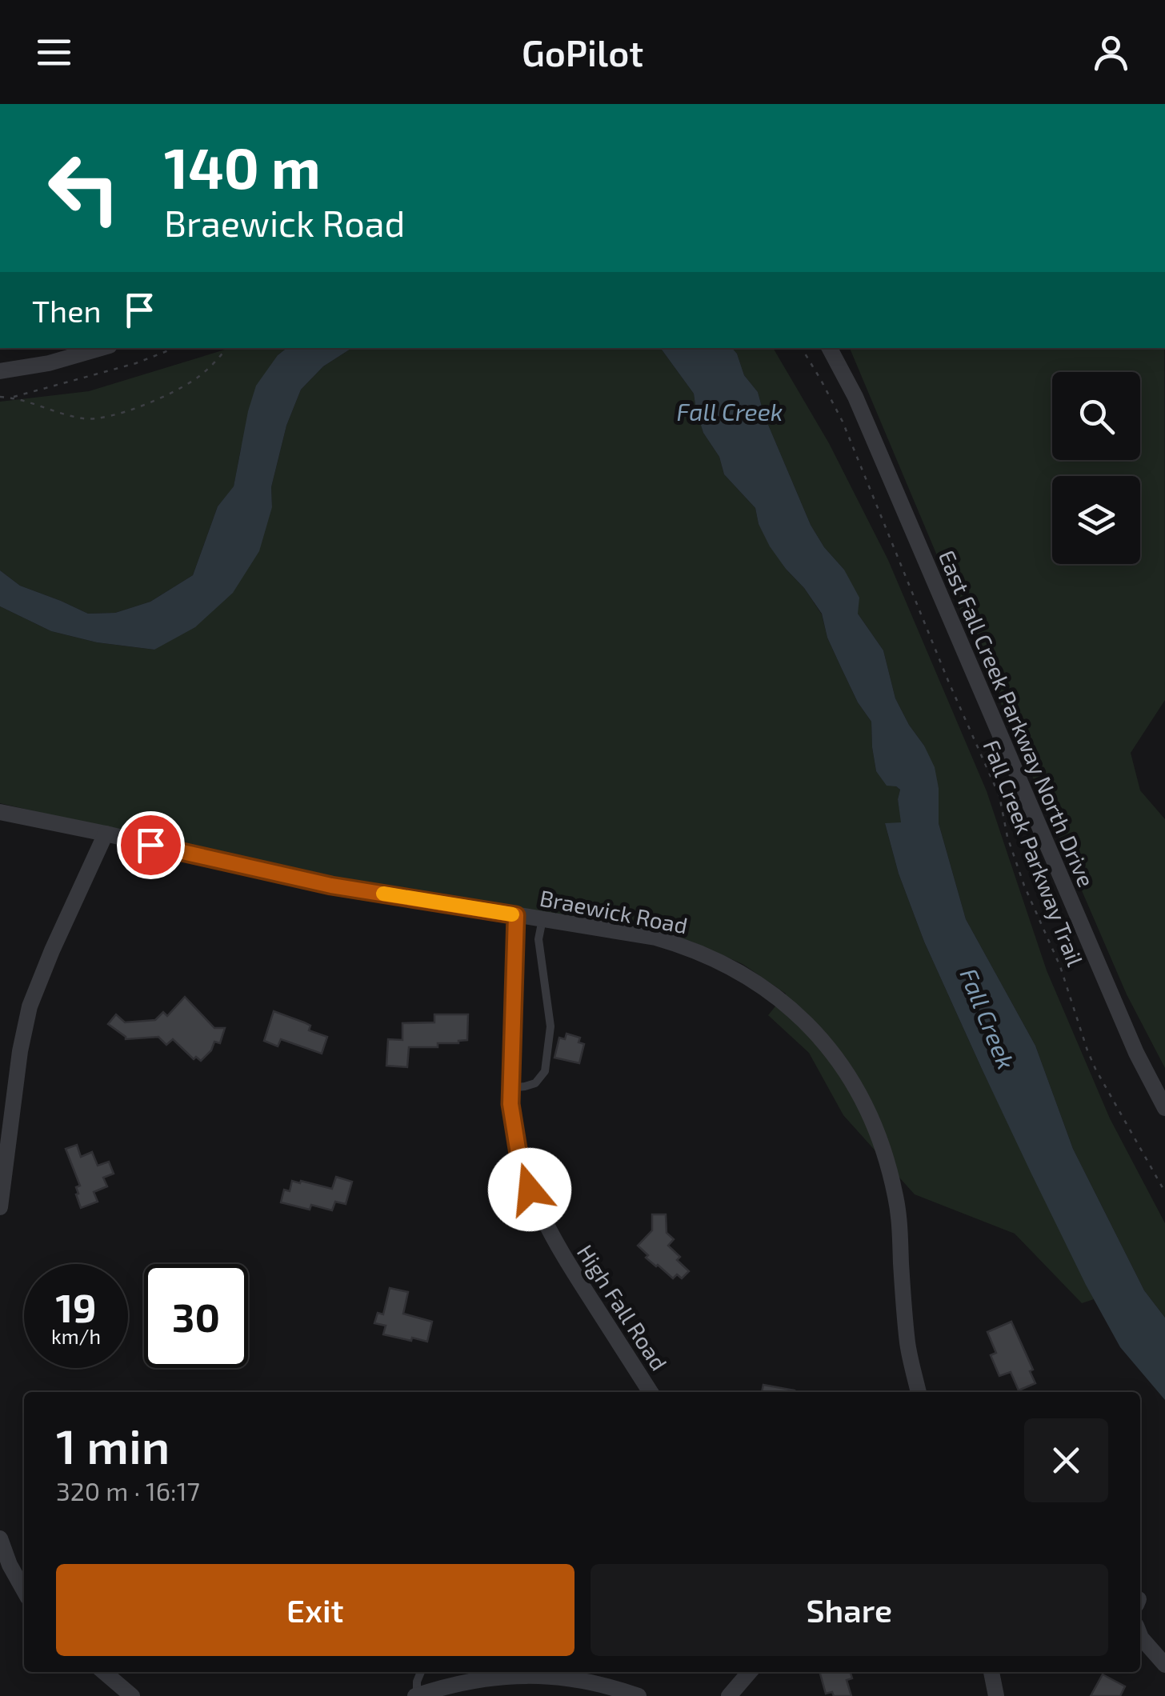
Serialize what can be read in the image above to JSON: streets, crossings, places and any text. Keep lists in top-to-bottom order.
{
  "streets": {
    "street": ["East Fall Creek Parkway North Drive", "Braewick Road", "High Fall Road"],
    "path": ["Fall Creek Parkway Trail"]
  },
  "crossings": [
    ["Braewick Road", "High Fall Road"]
  ],
  "water": ["Fall Creek"],
  "page": {
    "header": "GoPilot",
    "turn": ["140 m", "Braewick Road"],
    "then": "Then",
    "speed": "19 km/h",
    "limit": "30",
    "heading": ["1 min", "320 m · 16:17"],
    "buttons": ["Exit", "Share"]
  }
}
